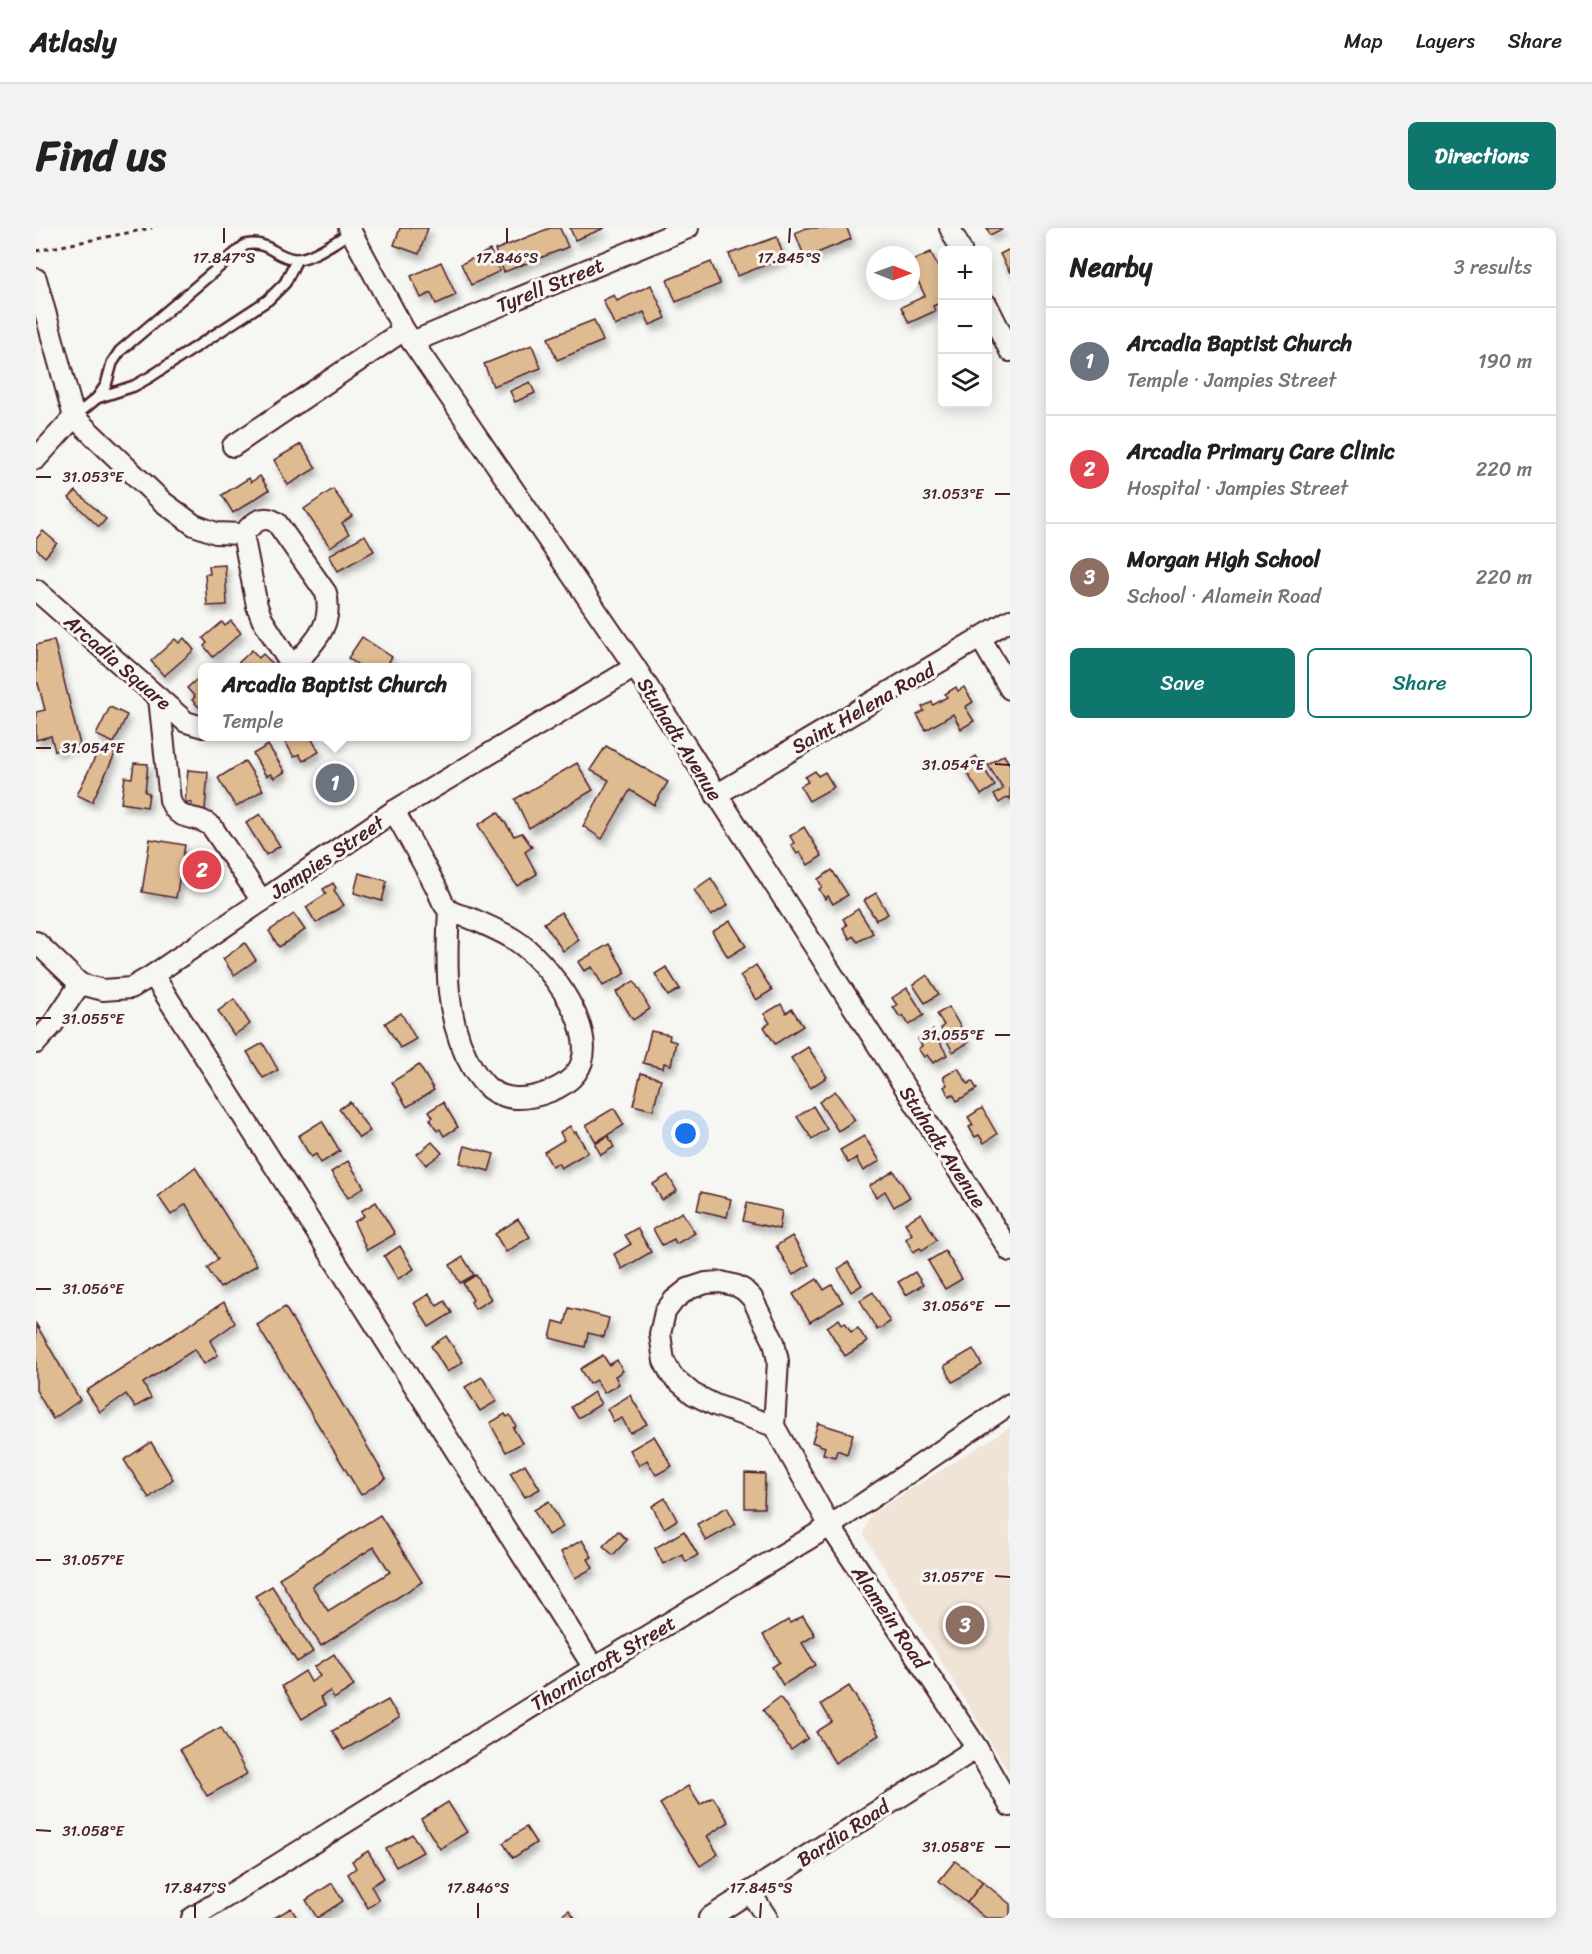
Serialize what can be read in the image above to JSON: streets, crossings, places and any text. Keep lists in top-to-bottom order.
{
  "streets": {
    "street": [
      "Tyrell Street",
      "Arcadia Square",
      "Saint Helena Road",
      "Stuhadt Avenue",
      "Jampies Street",
      "Alamein Road",
      "Thornicroft Street",
      "Bardia Road"
    ]
  },
  "crossings": [
    ["Tyrell Street", "Stuhadt Avenue"],
    ["Saint Helena Road", "Stuhadt Avenue"],
    ["Stuhadt Avenue", "Jampies Street"],
    ["Alamein Road", "Thornicroft Street"],
    ["Alamein Road", "Bardia Road"]
  ],
  "north": "right",
  "page": {
    "header": "Atlasly",
    "nav": ["Map", "Layers", "Share"],
    "title": "Find us",
    "buttons": [
      "Directions",
      ["Save", "Share"]
    ],
    "heading": ["Nearby", "3 results"],
    "map_buttons": ["+", "−"],
    "list": [
      {
        "mark": "1",
        "name": "Arcadia Baptist Church",
        "note": "Temple · Jampies Street",
        "value": "190 m"
      },
      {
        "mark": "2",
        "name": "Arcadia Primary Care Clinic",
        "note": "Hospital · Jampies Street",
        "value": "220 m"
      },
      {
        "mark": "3",
        "name": "Morgan High School",
        "note": "School · Alamein Road",
        "value": "220 m"
      }
    ],
    "popup": ["Arcadia Baptist Church", "Temple"],
    "pins": ["1", "2", "3"]
  },
  "coordinates": [
    "17.847°S",
    "17.846°S",
    "17.845°S",
    "31.053°E",
    "31.054°E",
    "31.055°E",
    "31.056°E",
    "31.057°E",
    "31.058°E"
  ]
}
